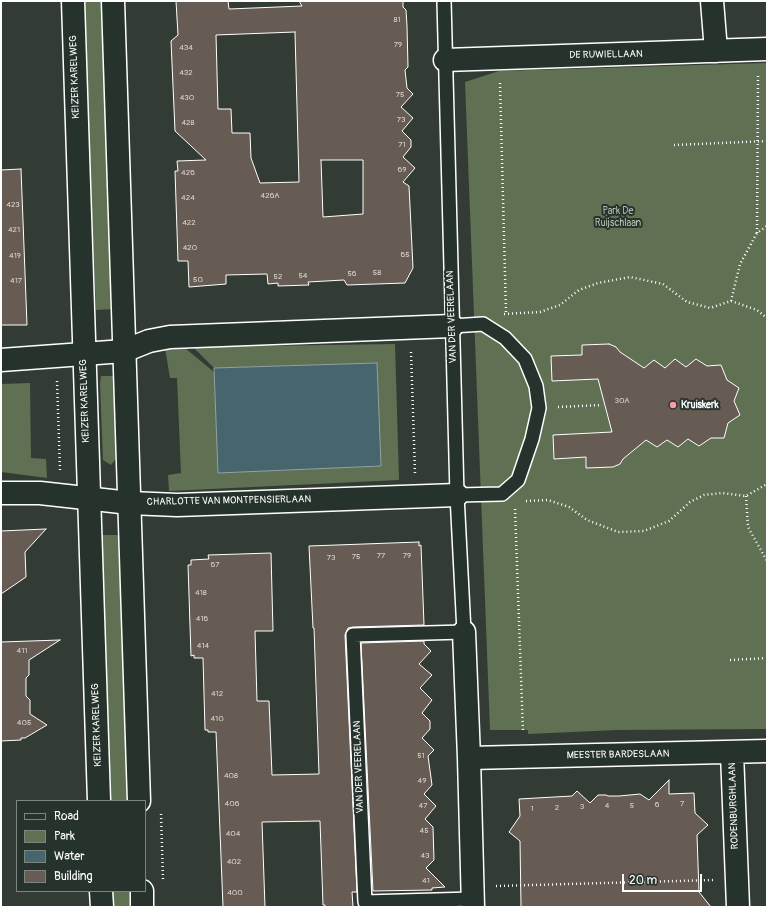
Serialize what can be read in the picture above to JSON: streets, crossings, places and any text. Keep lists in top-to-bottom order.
{
  "streets": {
    "street": [
      "DE RUWIELLAAN",
      "KEIZER KARELWEG",
      "VAN DER VEERELAAN",
      "CHARLOTTE VAN MONTPENSIERLAAN",
      "MEESTER BARDESLAAN",
      "RODENBURGHLAAN"
    ]
  },
  "crossings": [
    ["DE RUWIELLAAN", "VAN DER VEERELAAN"],
    ["KEIZER KARELWEG", "CHARLOTTE VAN MONTPENSIERLAAN"],
    ["VAN DER VEERELAAN", "CHARLOTTE VAN MONTPENSIERLAAN"],
    ["VAN DER VEERELAAN", "MEESTER BARDESLAAN"],
    ["MEESTER BARDESLAAN", "RODENBURGHLAAN"]
  ],
  "parks": ["Park De Ruijschlaan"],
  "places": ["Kruiskerk"],
  "house_numbers": [
    "81",
    "79",
    "434",
    "432",
    "75",
    "430",
    "73",
    "428",
    "71",
    "69",
    "426",
    "426A",
    "424",
    "423",
    "422",
    "421",
    "420",
    "65",
    "419",
    "58",
    "56",
    "54",
    "52",
    "50",
    "417",
    "30A",
    "77",
    "79",
    "75",
    "73",
    "67",
    "418",
    "416",
    "414",
    "411",
    "412",
    "410",
    "405",
    "51",
    "408",
    "49",
    "406",
    "7",
    "6",
    "47",
    "4",
    "5",
    "3",
    "2",
    "1",
    "45",
    "404",
    "43",
    "402",
    "41",
    "400"
  ],
  "legend": [
    "Road",
    "Park",
    "Water",
    "Building"
  ],
  "scale_bar": "20 m"
}
